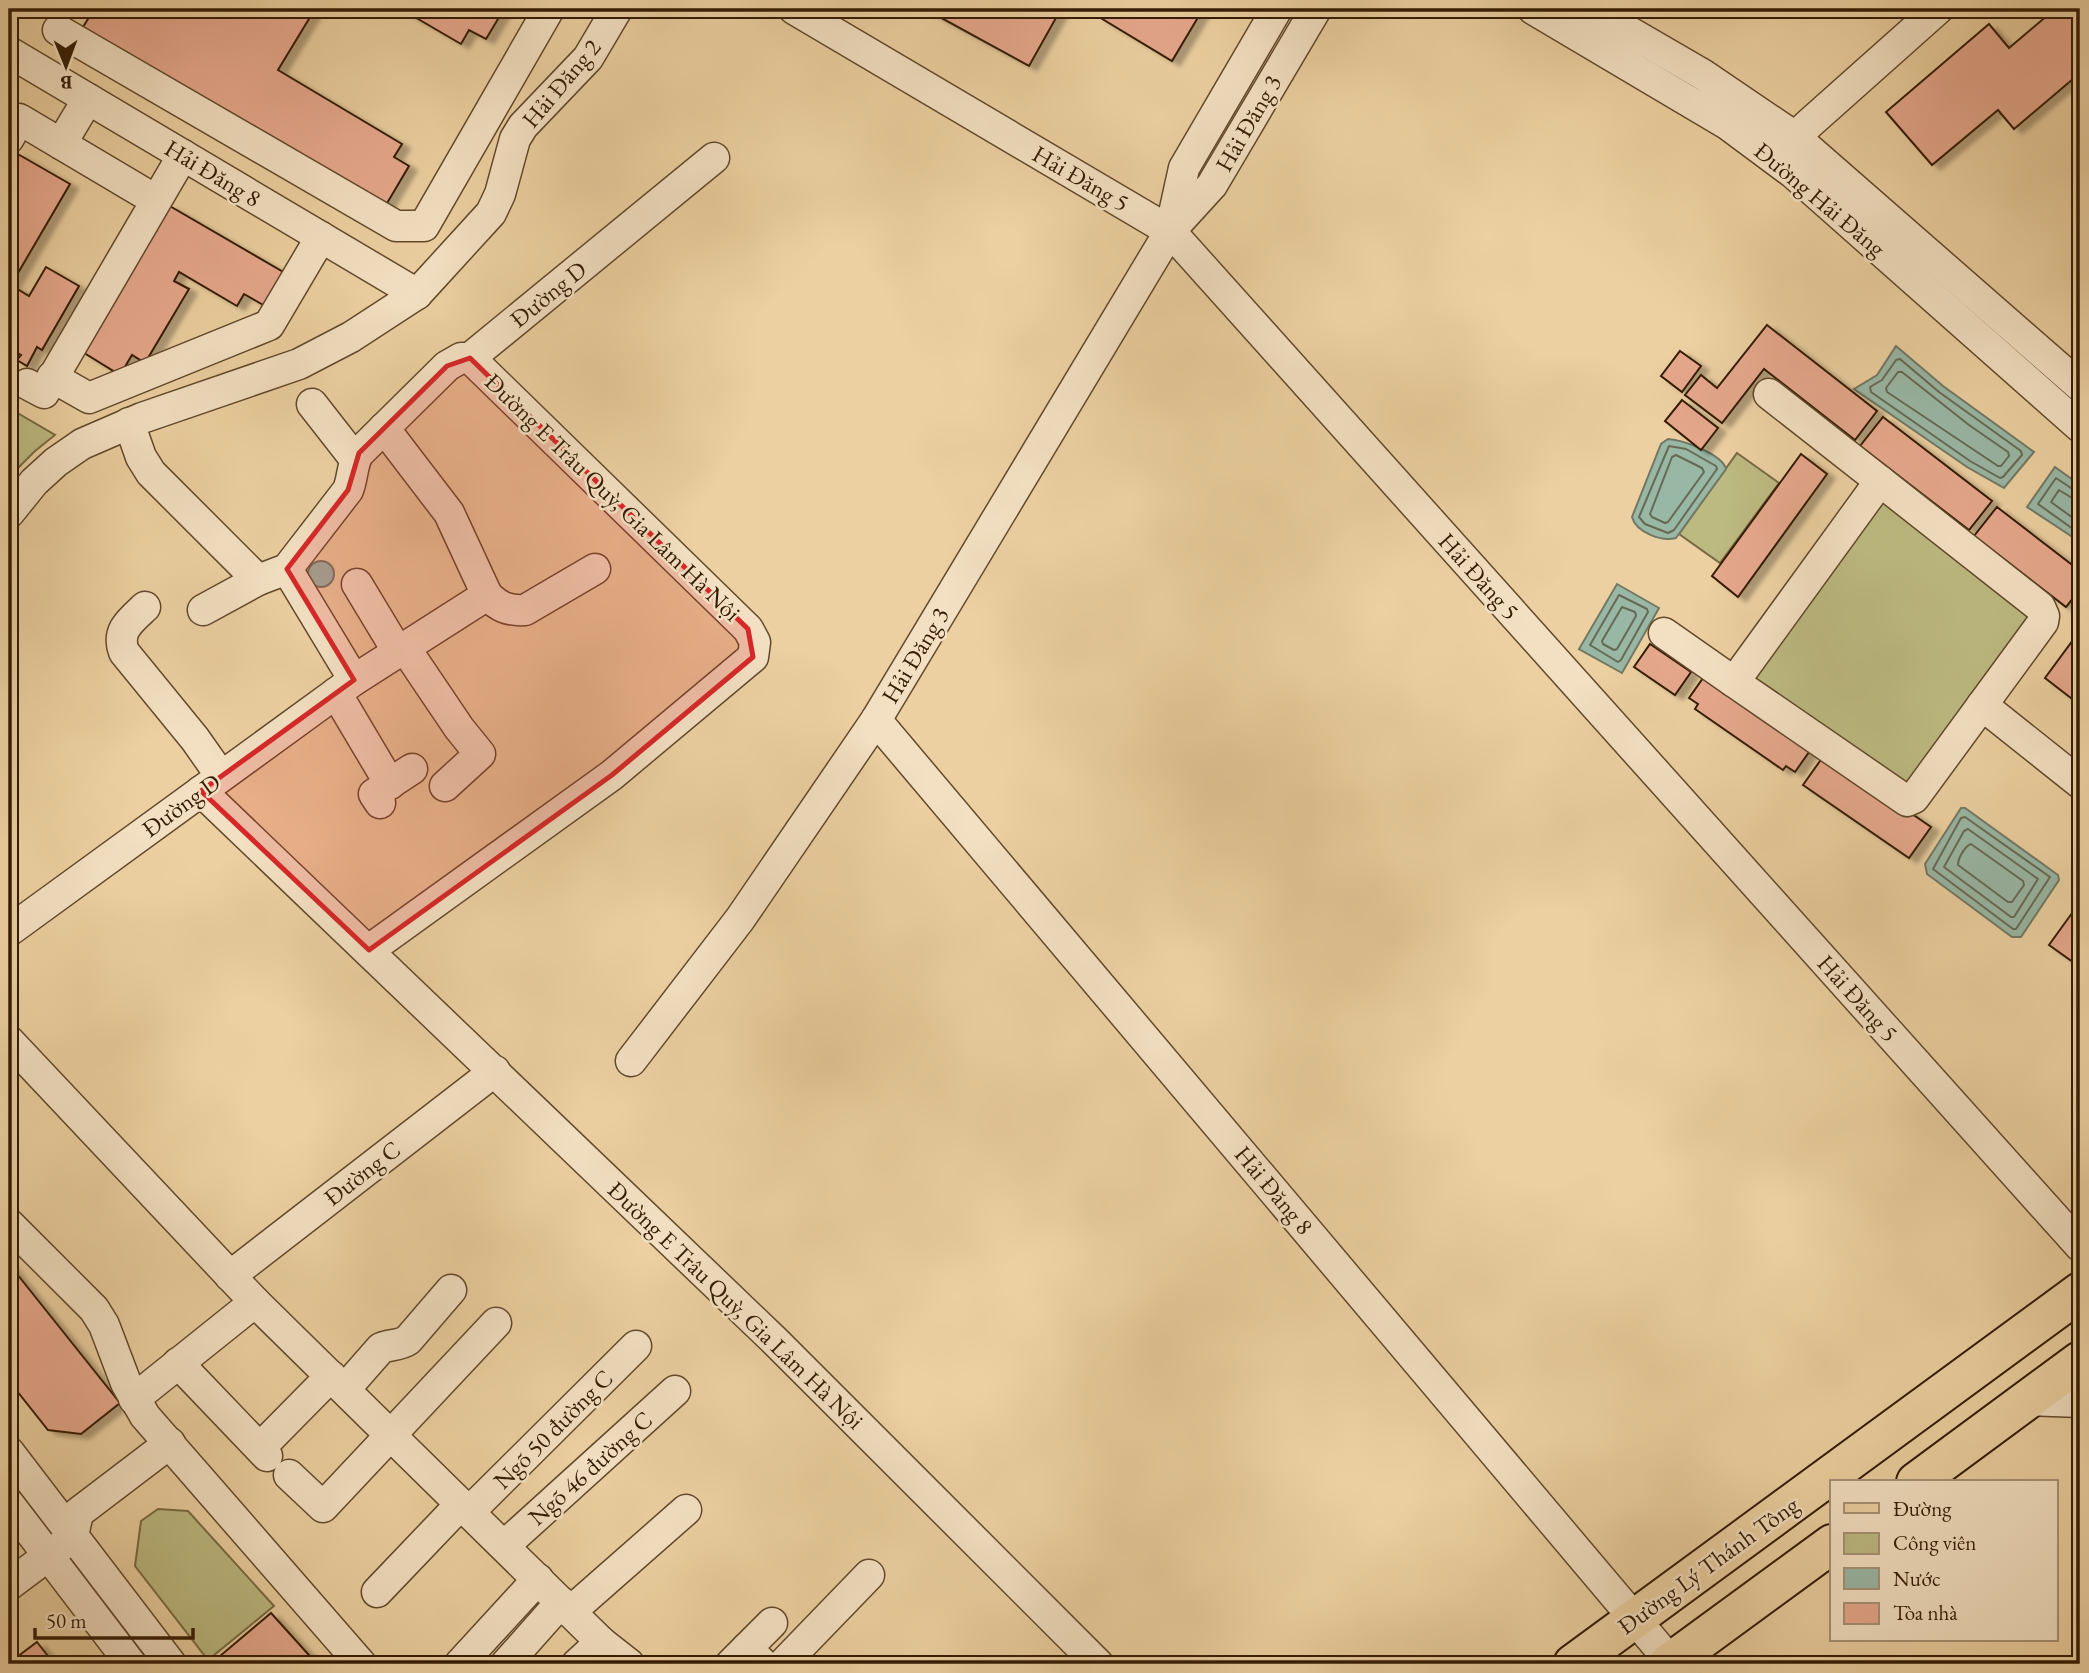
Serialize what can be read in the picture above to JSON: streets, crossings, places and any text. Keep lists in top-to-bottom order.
{
  "streets": {
    "main road": ["Đường Lý Thánh Tông"],
    "street": [
      "Hải Đăng 2",
      "Hải Đăng 3",
      "Hải Đăng 8",
      "Hải Đăng 5",
      "Đường Hải Đăng",
      "Đường D",
      "Đường E Trâu Quỳ, Gia Lâm Hà Nội",
      "Đường C",
      "Ngõ 50 đường C",
      "Ngõ 46 đường C"
    ]
  },
  "crossings": [
    ["Hải Đăng 2", "Hải Đăng 8"],
    ["Hải Đăng 3", "Hải Đăng 8"],
    ["Hải Đăng 3", "Hải Đăng 5"],
    ["Hải Đăng 8", "Đường Lý Thánh Tông"],
    ["Đường D", "Đường E Trâu Quỳ, Gia Lâm Hà Nội"],
    ["Đường E Trâu Quỳ, Gia Lâm Hà Nội", "Đường C"]
  ],
  "legend": [
    "Đường",
    "Công viên",
    "Nước",
    "Tòa nhà"
  ],
  "scale_bar": "50 m",
  "north": "bottom"
}
